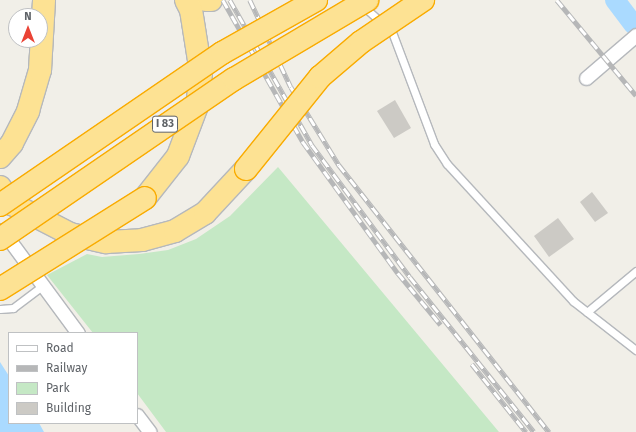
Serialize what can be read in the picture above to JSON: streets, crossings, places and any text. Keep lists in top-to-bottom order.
{
  "streets": {
    "highway": ["I 83"]
  },
  "legend": [
    "Road",
    "Railway",
    "Park",
    "Building"
  ],
  "north": "top"
}
